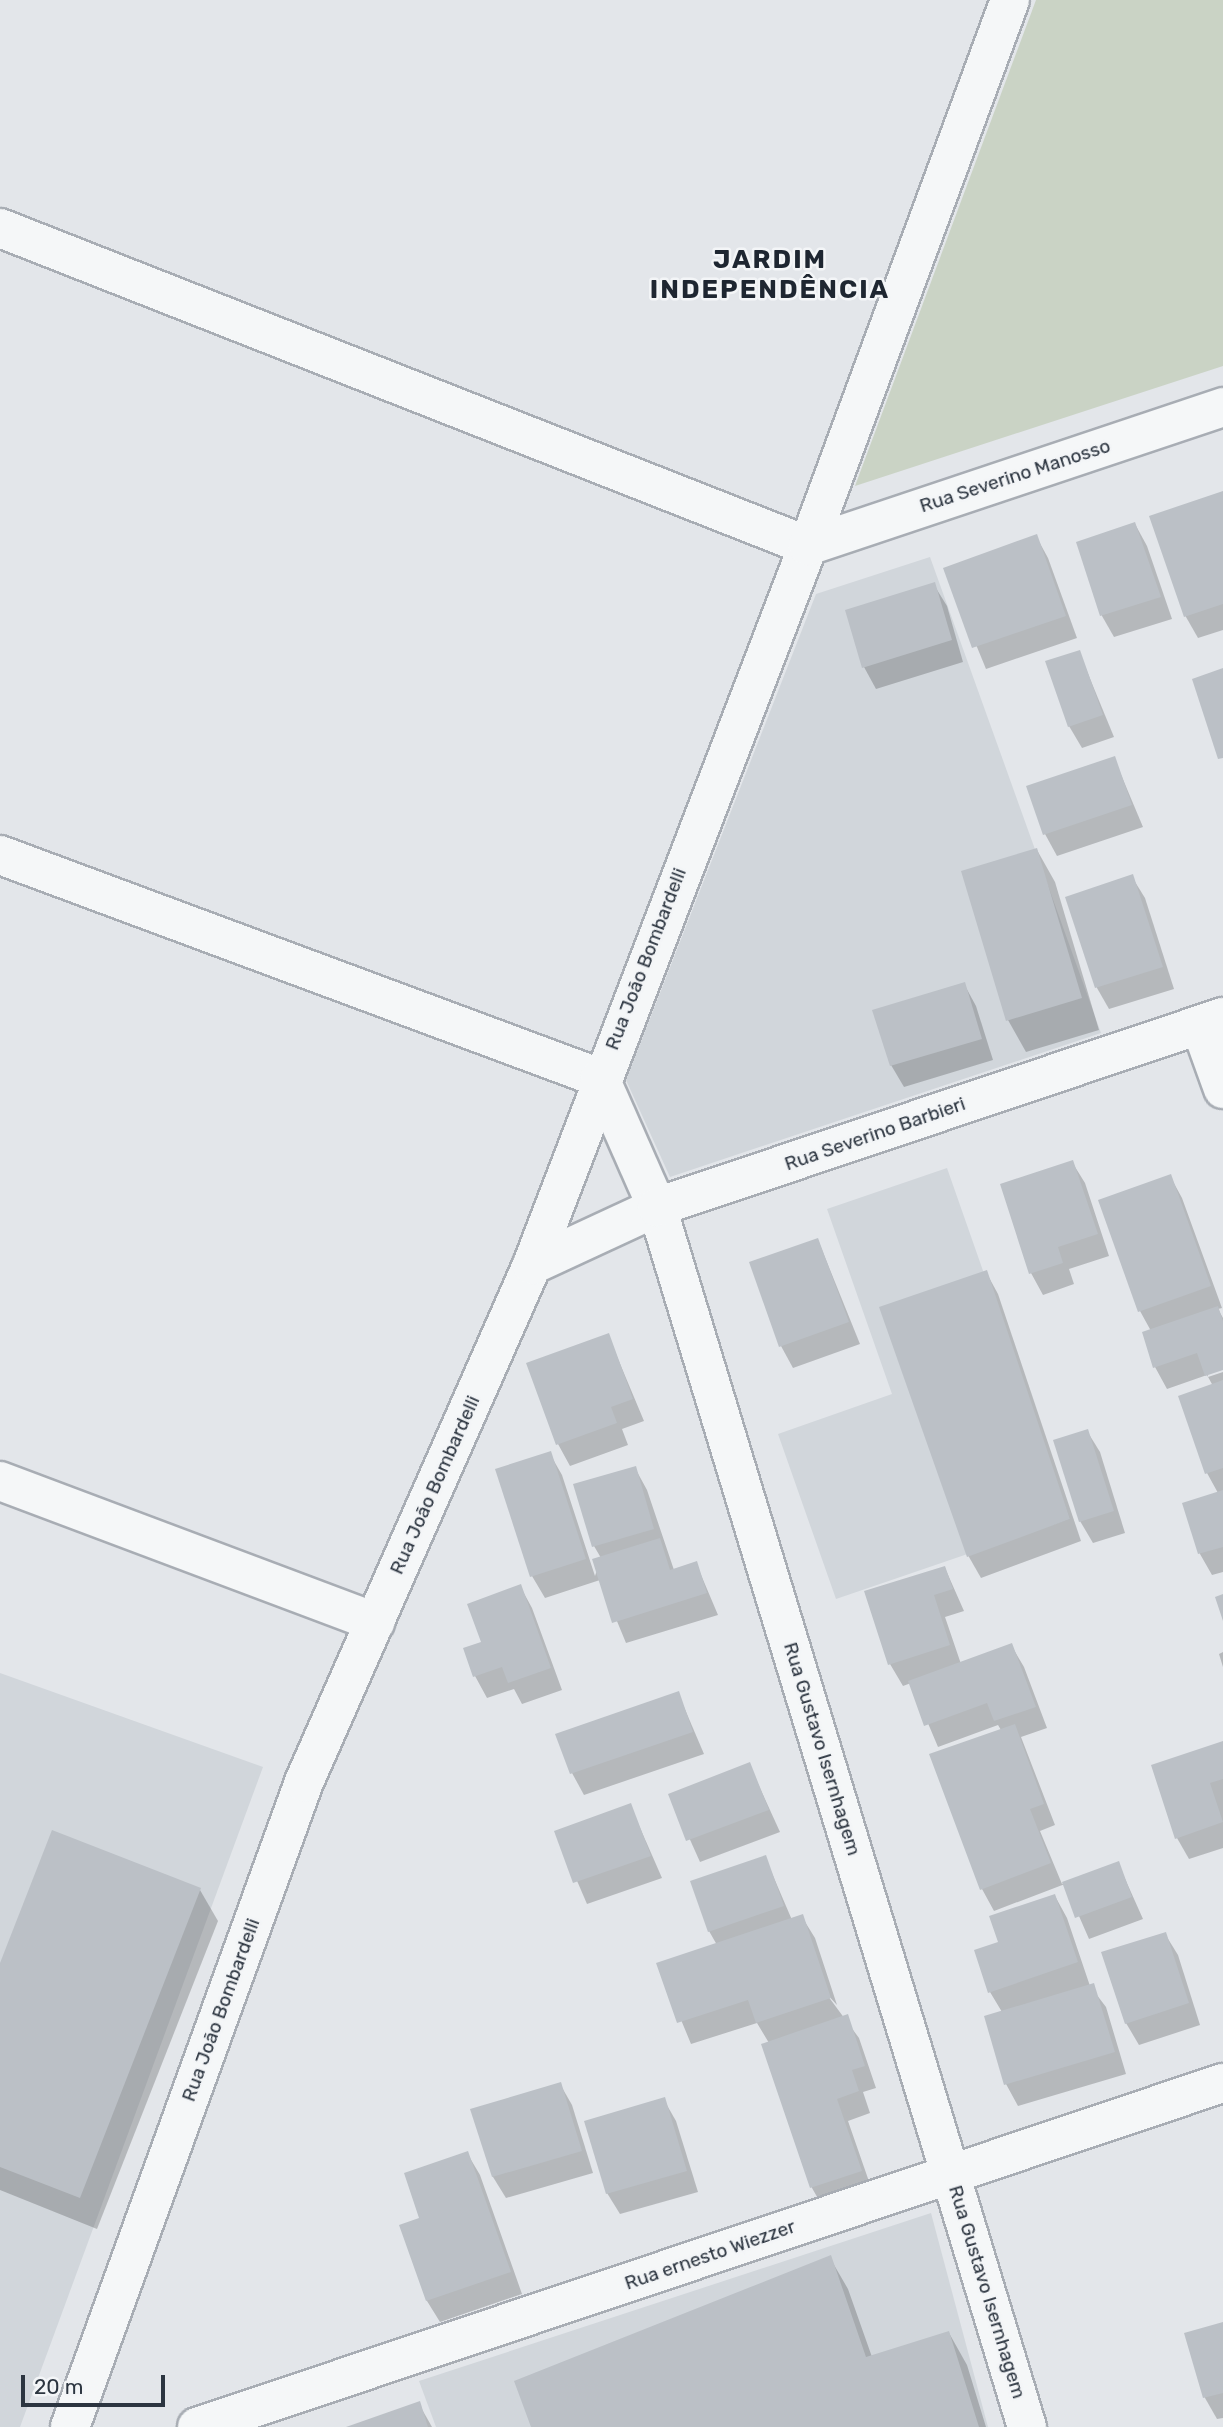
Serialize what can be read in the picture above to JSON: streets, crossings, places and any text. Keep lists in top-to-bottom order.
{
  "streets": {
    "street": [
      "Rua Severino Manosso",
      "Rua João Bombardelli",
      "Rua Severino Barbieri",
      "Rua Gustavo Isernhagem",
      "Rua ernesto Wiezzer"
    ]
  },
  "crossings": [
    ["Rua Severino Manosso", "Rua João Bombardelli"],
    ["Rua João Bombardelli", "Rua Severino Barbieri"],
    ["Rua João Bombardelli", "Rua Gustavo Isernhagem"],
    ["Rua Severino Barbieri", "Rua Gustavo Isernhagem"],
    ["Rua Gustavo Isernhagem", "Rua ernesto Wiezzer"]
  ],
  "districts": ["JARDIM INDEPENDÊNCIA"],
  "scale_bar": "20 m"
}
